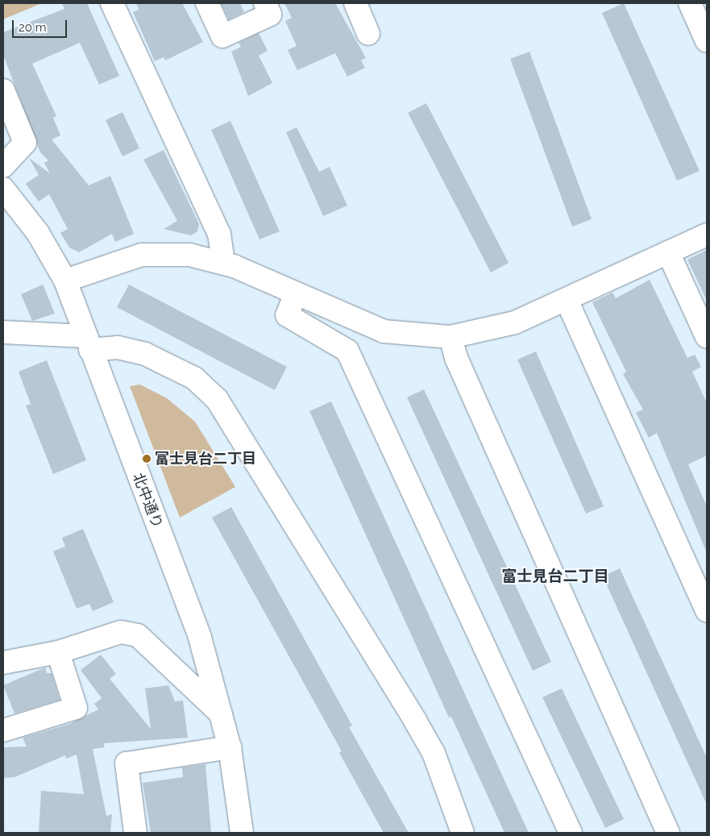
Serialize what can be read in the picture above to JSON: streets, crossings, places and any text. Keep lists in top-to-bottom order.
{
  "streets": {
    "street": ["北中通り"]
  },
  "districts": ["富士見台二丁目"],
  "places": ["富士見台二丁目"],
  "scale_bar": "20 m"
}
